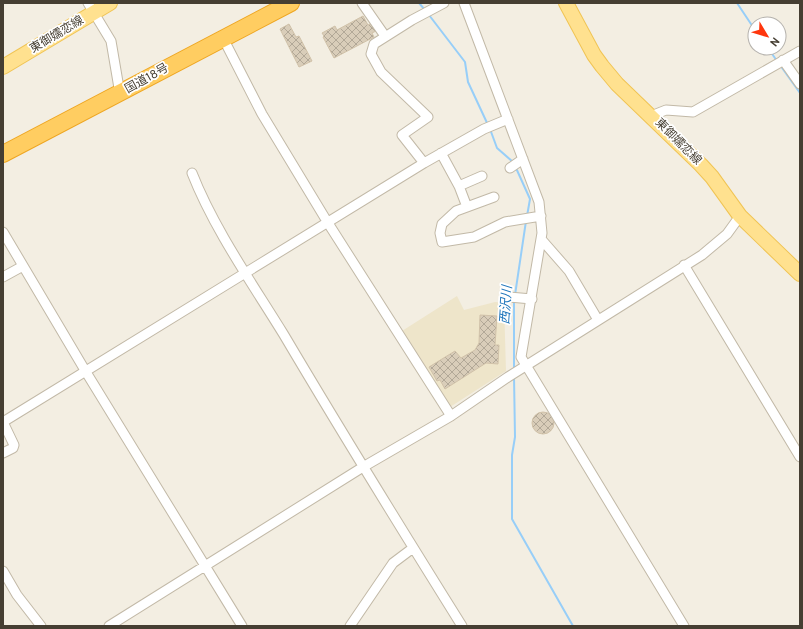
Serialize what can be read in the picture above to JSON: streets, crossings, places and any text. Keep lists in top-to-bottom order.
{
  "streets": {
    "highway": ["国道18号"],
    "main road": ["東御嬬恋線"]
  },
  "water": ["西沢川"],
  "north": "bottom right"
}
